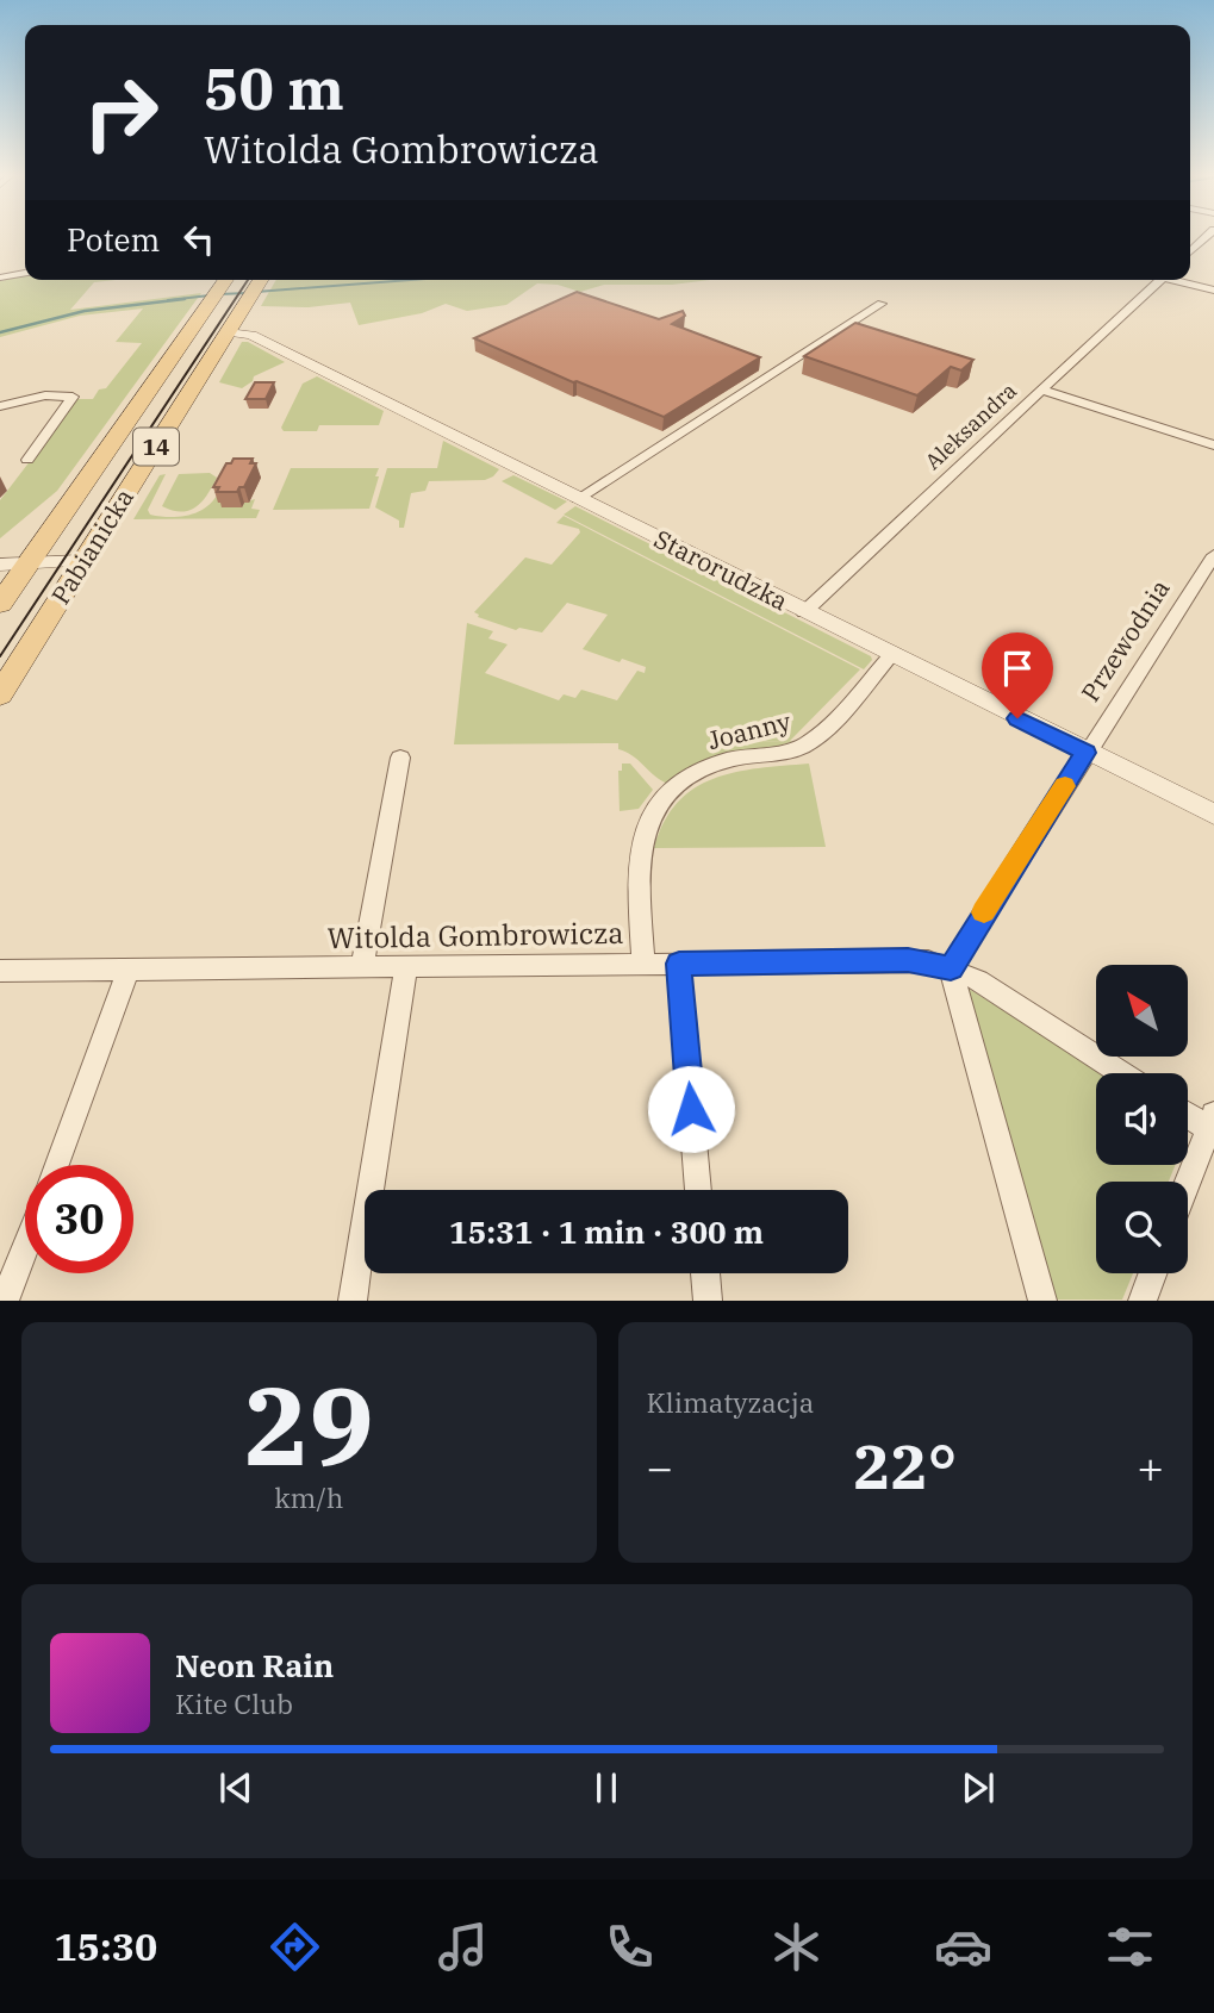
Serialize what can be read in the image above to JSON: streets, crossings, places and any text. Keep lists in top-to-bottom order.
{
  "streets": {
    "main road": ["14", "Pabianicka"],
    "street": [
      "Aleksandra",
      "Starorudzka",
      "Przewodnia",
      "Joanny",
      "Witolda Gombrowicza"
    ]
  },
  "crossings": [
    ["Aleksandra", "Starorudzka"],
    ["Pabianicka", "Starorudzka"],
    ["Starorudzka", "Przewodnia"],
    ["Starorudzka", "Joanny"],
    ["Przewodnia", "Witolda Gombrowicza"],
    ["Joanny", "Witolda Gombrowicza"]
  ],
  "north": "top left",
  "page": {
    "turn": ["50 m", "Witolda Gombrowicza"],
    "then": "Potem",
    "limit": "30",
    "trip": "15:31 · 1 min · 300 m",
    "tile": [
      ["29", "km/h"],
      "Klimatyzacja"
    ],
    "heat": ["−", "22°", "+"],
    "song": ["Neon Rain", "Kite Club"],
    "tabs": "15:30"
  }
}
